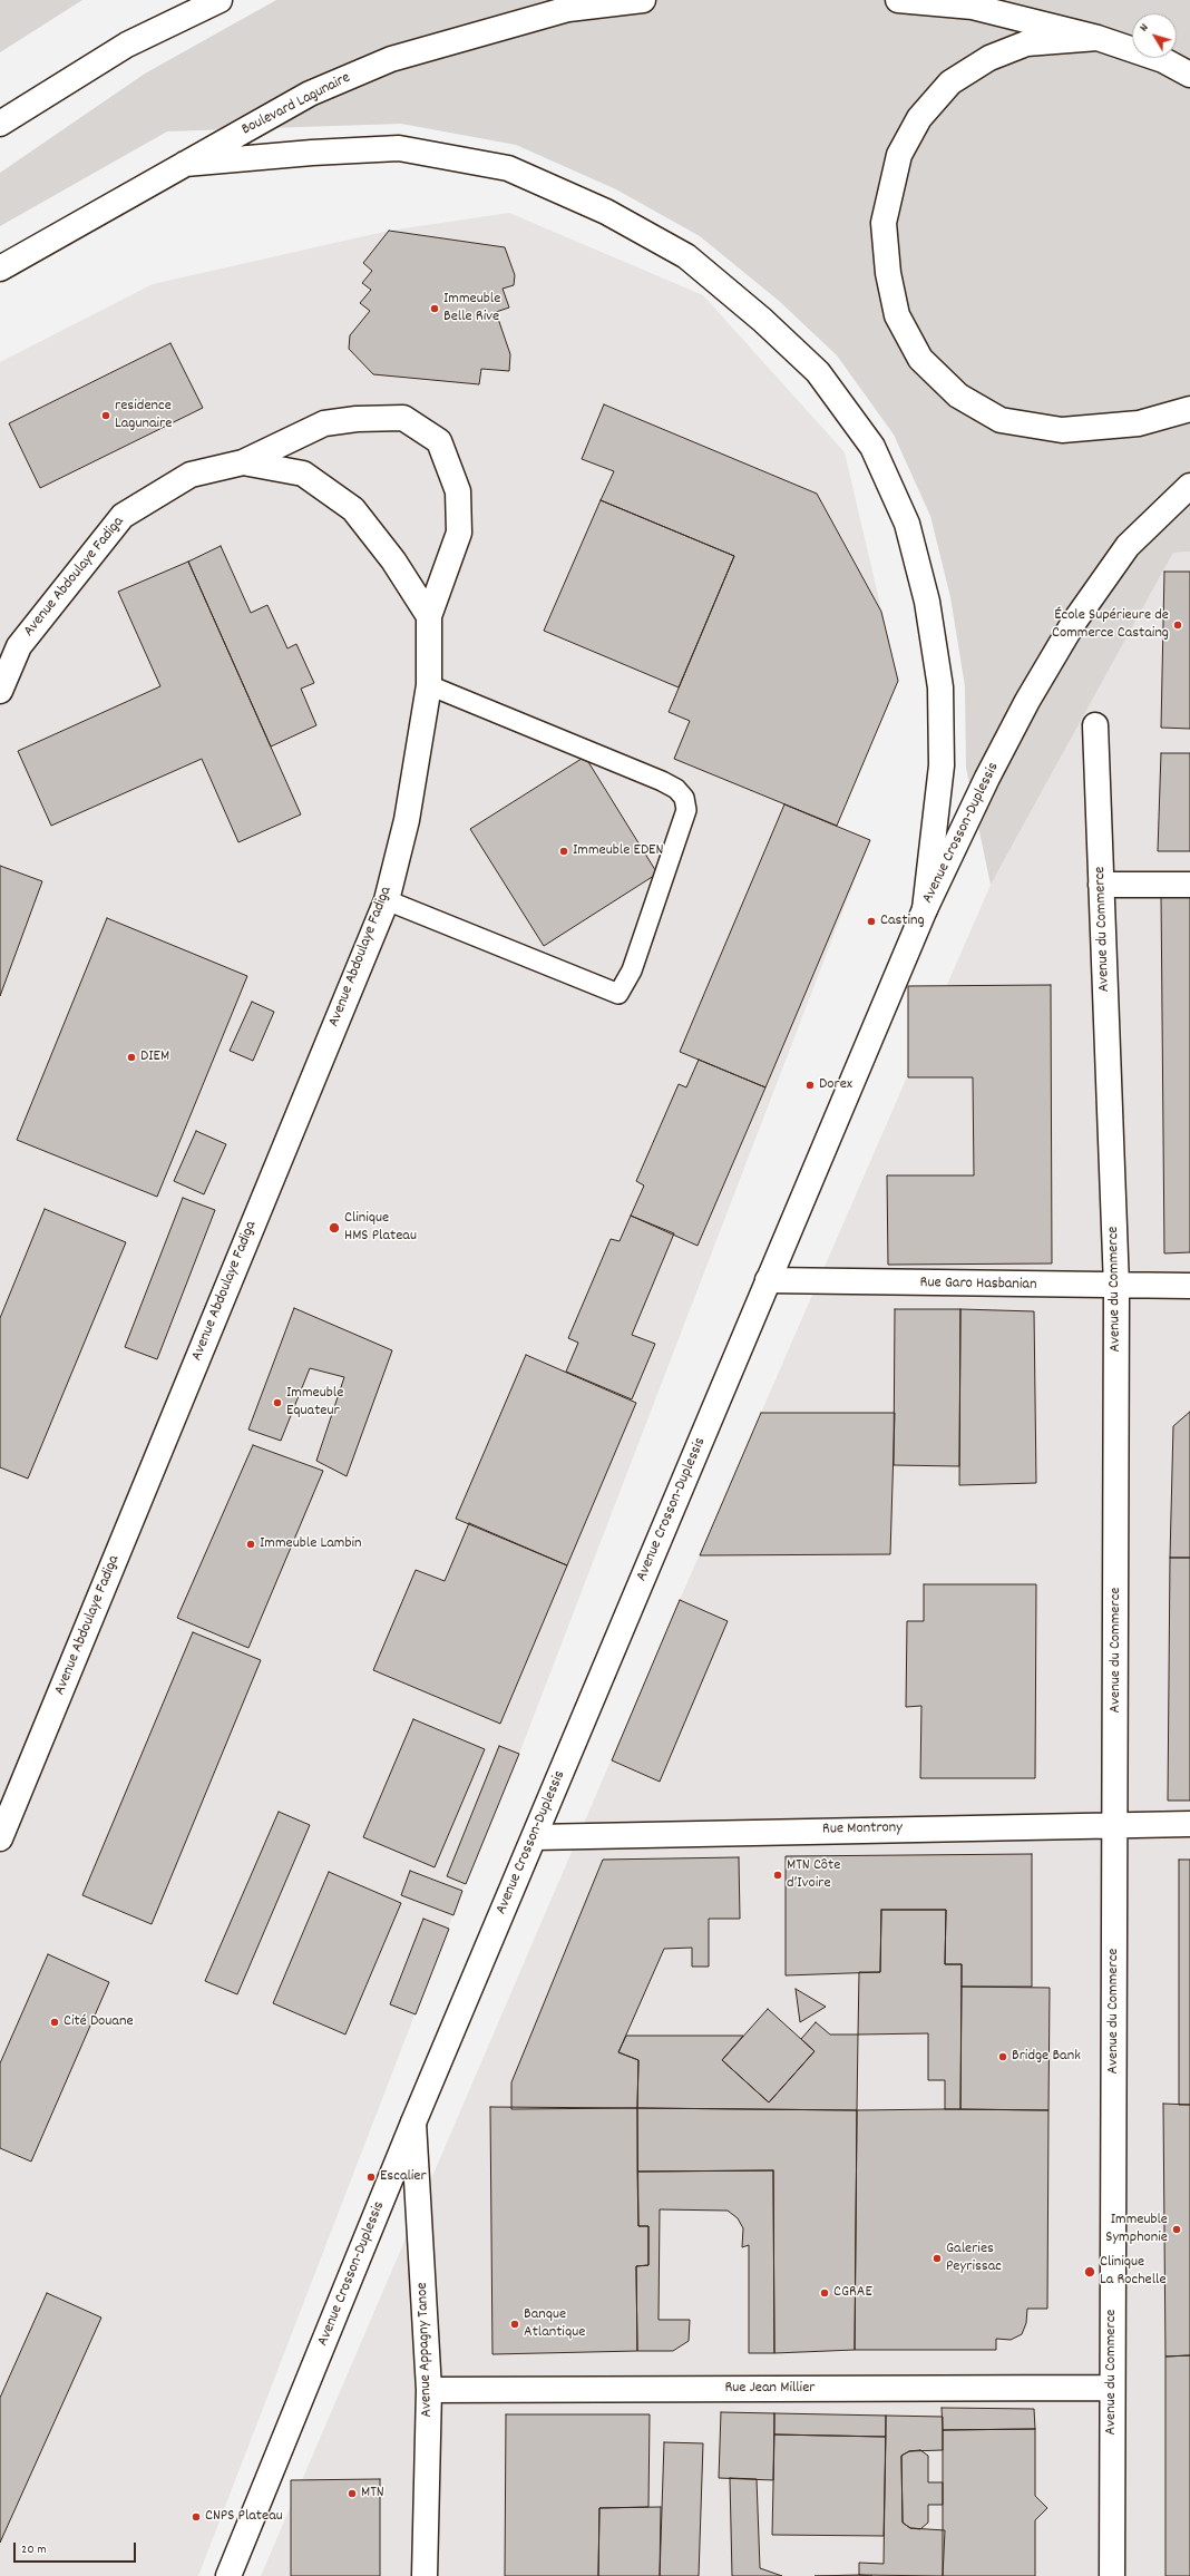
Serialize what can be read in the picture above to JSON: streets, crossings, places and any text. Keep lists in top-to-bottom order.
{
  "streets": {
    "main road": [
      "Boulevard Lagunaire",
      "Avenue Abdoulaye Fadiga",
      "Avenue Crosson-Duplessis",
      "Avenue du Commerce",
      "Rue Garo Hasbanian",
      "Rue Montrony",
      "Avenue Appagny Tanoe",
      "Rue Jean Millier"
    ]
  },
  "crossings": [
    ["Avenue Crosson-Duplessis", "Rue Garo Hasbanian"],
    ["Avenue Crosson-Duplessis", "Rue Montrony"],
    ["Avenue Crosson-Duplessis", "Avenue Appagny Tanoe"],
    ["Avenue du Commerce", "Rue Garo Hasbanian"],
    ["Avenue du Commerce", "Rue Montrony"],
    ["Avenue du Commerce", "Rue Jean Millier"],
    ["Avenue Appagny Tanoe", "Rue Jean Millier"]
  ],
  "places": [
    "Immeuble Belle Rive",
    "residence Lagunaire",
    "École Supérieure de Commerce Castaing",
    "Immeuble EDEN",
    "Casting",
    "DIEM",
    "Dorex",
    "Clinique HMS Plateau",
    "Immeuble Equateur",
    "Immeuble Lambin",
    "MTN Côte d’Ivoire",
    "Cité Douane",
    "Bridge Bank",
    "Escalier",
    "Immeuble Symphonie",
    "Galeries Peyrissac",
    "Clinique La Rochelle",
    "CGRAE",
    "Banque Atlantique",
    "MTN",
    "CNPS Plateau"
  ],
  "scale_bar": "20 m",
  "north": "top left"
}
